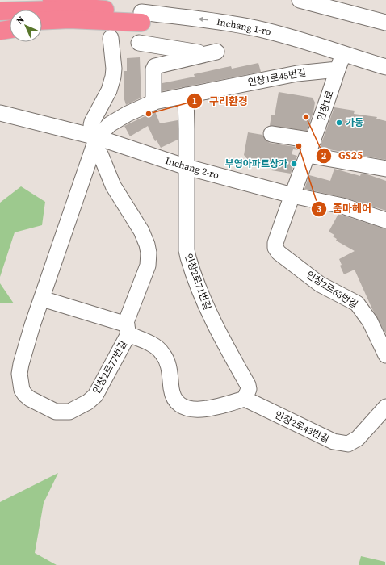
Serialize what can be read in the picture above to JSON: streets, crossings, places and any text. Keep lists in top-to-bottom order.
{
  "streets": {
    "street": [
      "Inchang 1-ro",
      "인창1로45번길",
      "인창1로",
      "Inchang 2-ro",
      "인창2로71번길",
      "인창2로63번길",
      "인창2로77번길",
      "인창2로43번길"
    ]
  },
  "crossings": [
    ["인창1로45번길", "인창1로"],
    ["인창1로45번길", "Inchang 2-ro"],
    ["인창1로45번길", "인창2로71번길"],
    ["인창1로45번길", "인창2로77번길"],
    ["인창1로", "Inchang 2-ro"],
    ["인창1로", "인창2로63번길"],
    ["Inchang 2-ro", "인창2로71번길"],
    ["Inchang 2-ro", "인창2로63번길"],
    ["Inchang 2-ro", "인창2로77번길"],
    ["인창2로71번길", "인창2로77번길"],
    ["인창2로71번길", "인창2로43번길"],
    ["인창2로77번길", "인창2로43번길"]
  ],
  "places": [
    "구리환경",
    "GS25",
    "가동",
    "줌마헤어",
    "부영아파트상가"
  ],
  "north": "top left"
}
